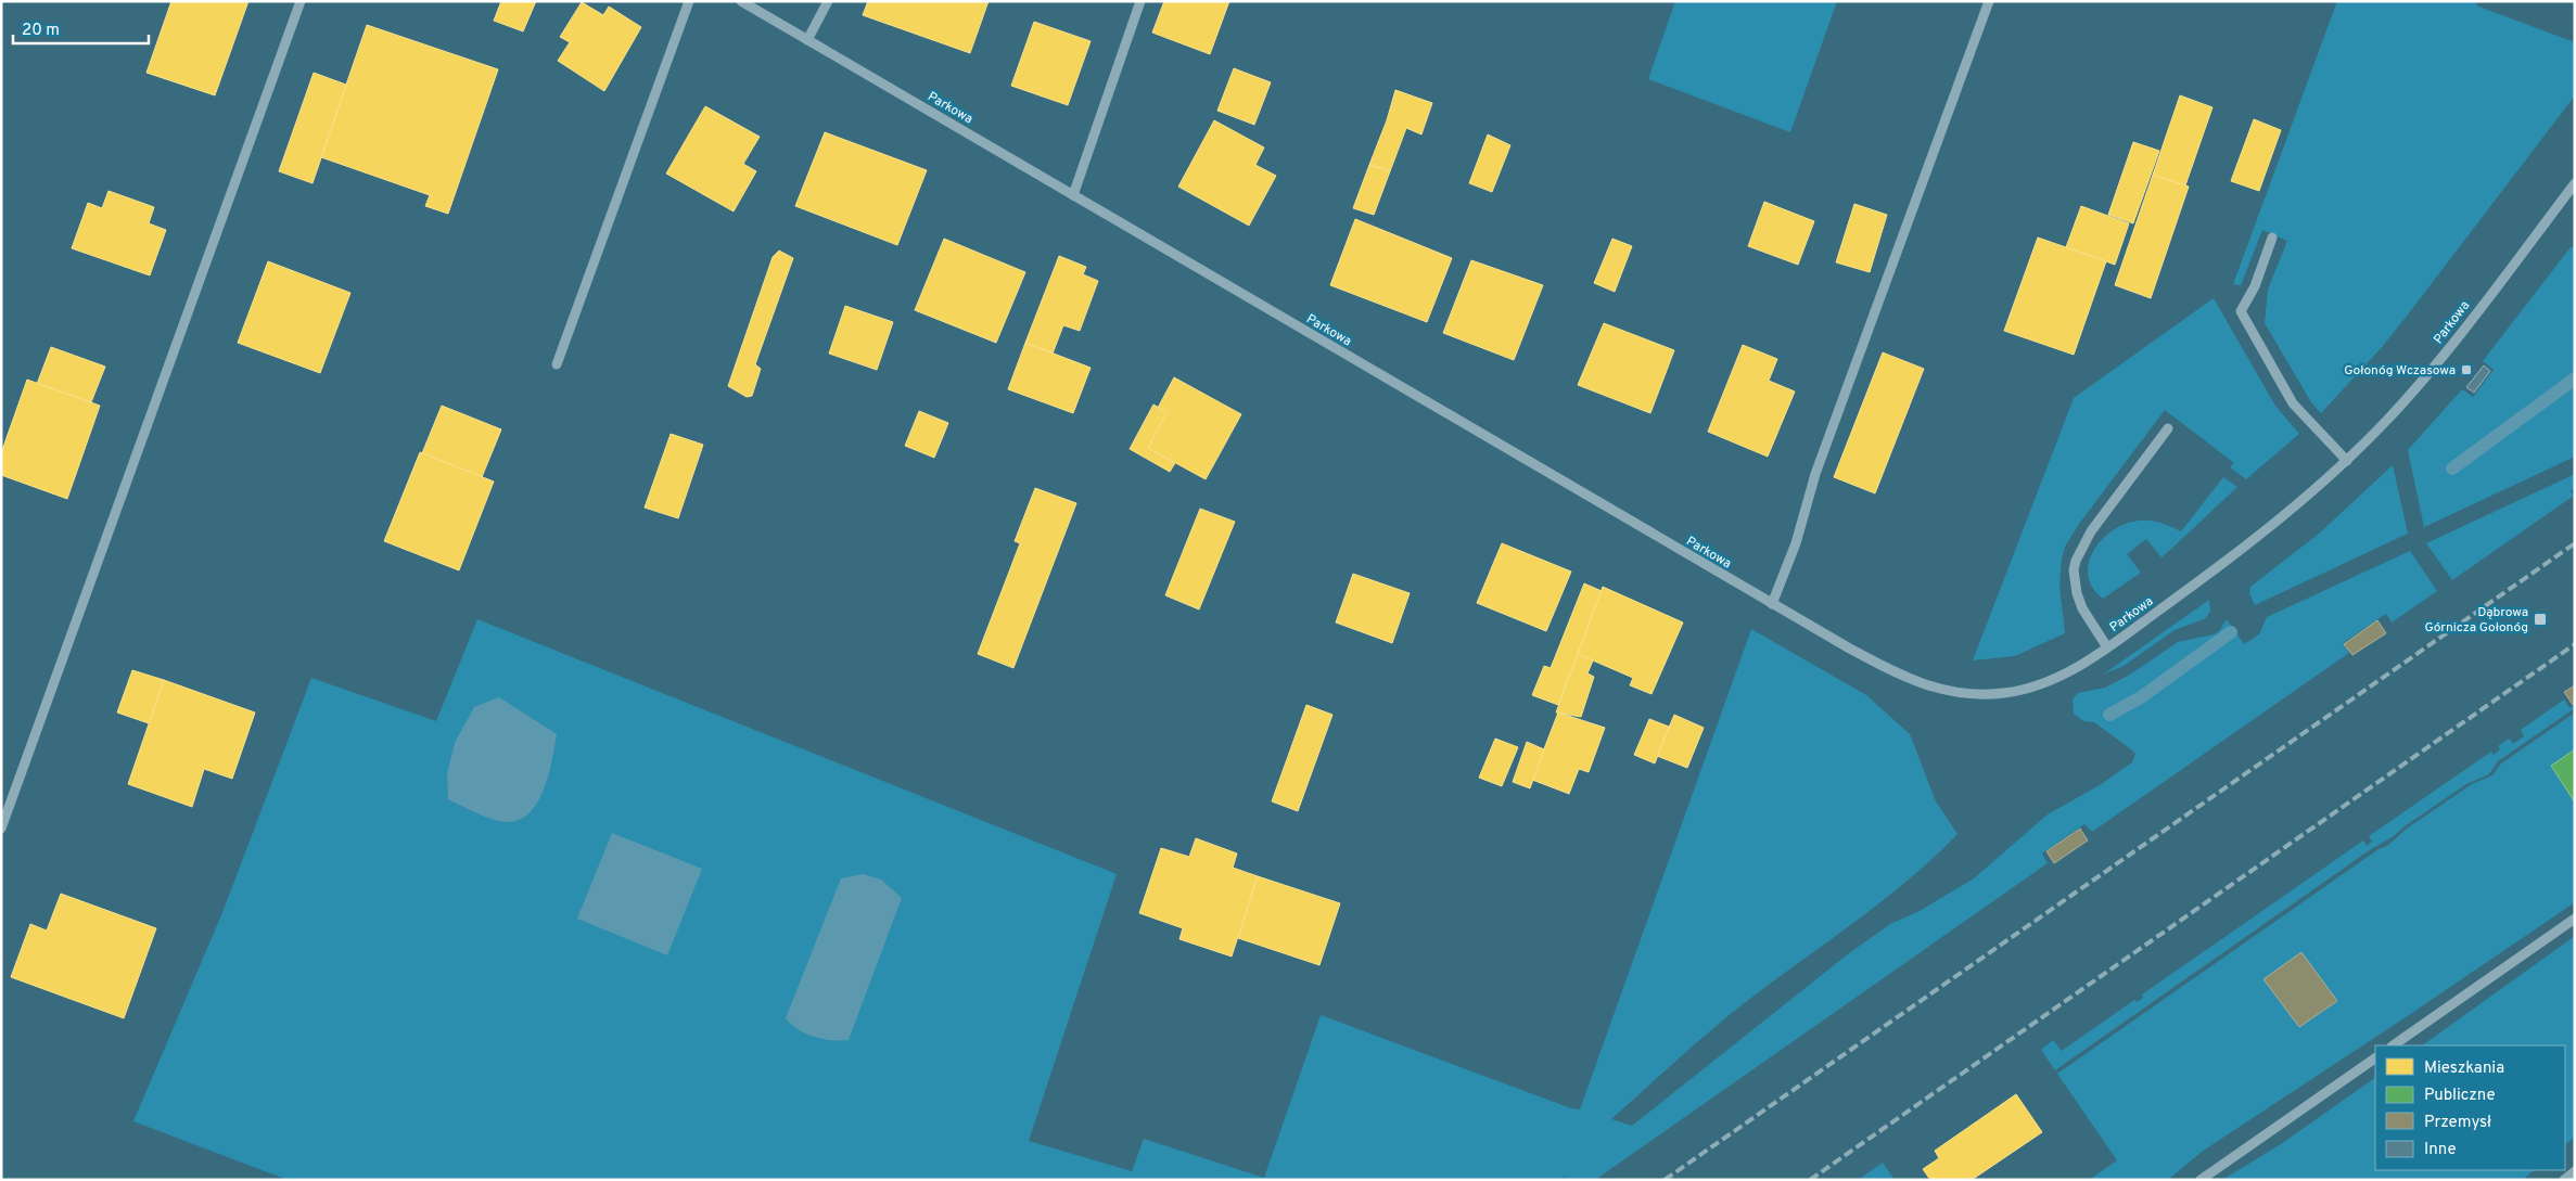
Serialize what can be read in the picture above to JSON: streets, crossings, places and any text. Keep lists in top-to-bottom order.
{
  "streets": {
    "street": ["Parkowa"]
  },
  "places": {
    "transit": ["Gołonóg Wczasowa", "Dąbrowa Górnicza Gołonóg"]
  },
  "legend": [
    "Mieszkania",
    "Publiczne",
    "Przemysł",
    "Inne"
  ],
  "scale_bar": "20 m"
}
